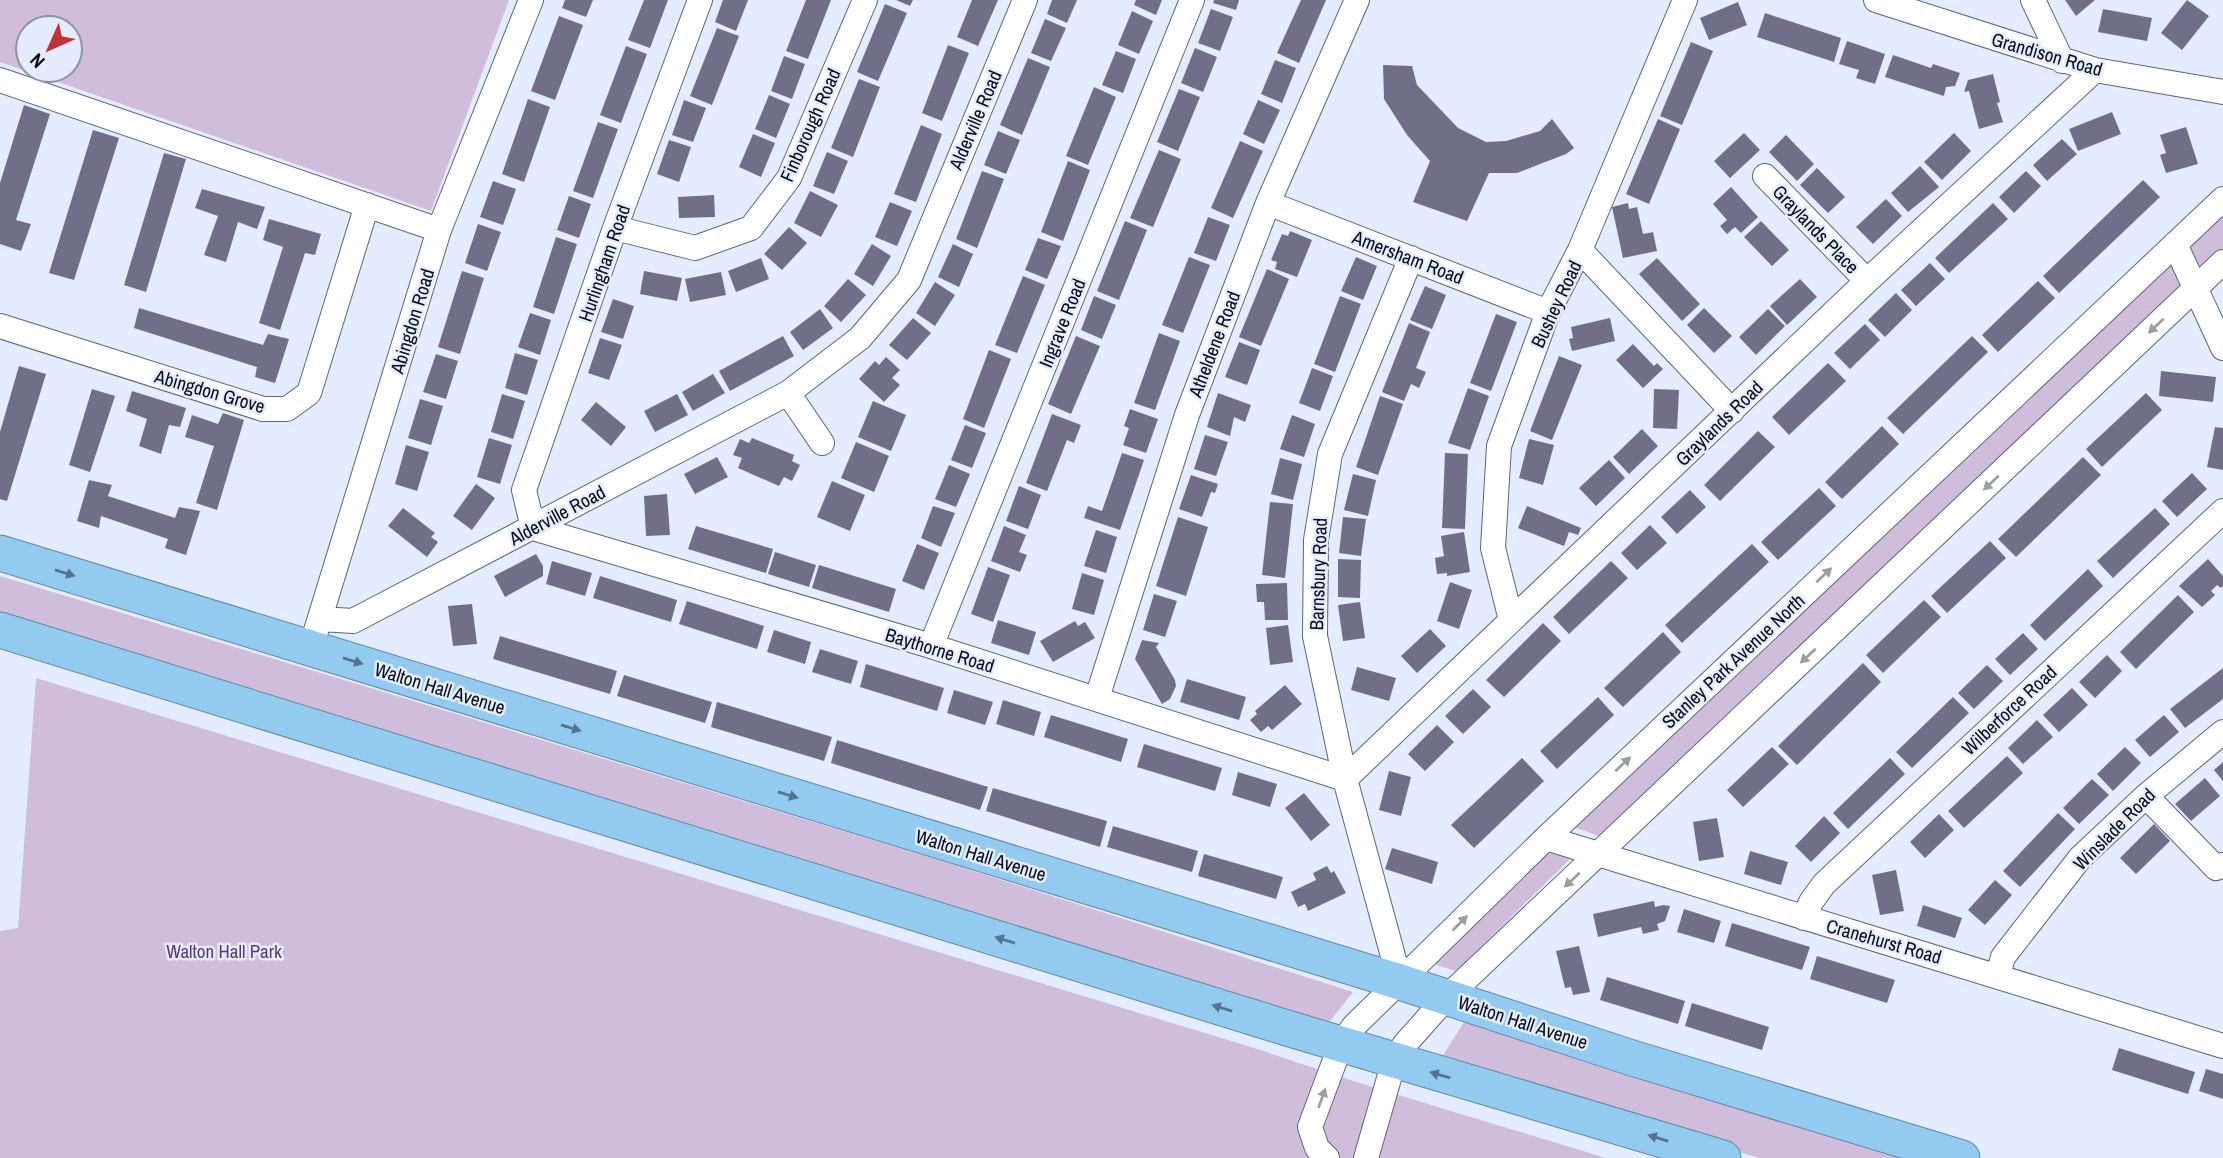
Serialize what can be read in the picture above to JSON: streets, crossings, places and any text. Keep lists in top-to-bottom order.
{
  "streets": {
    "highway": ["Walton Hall Avenue"],
    "street": [
      "Grandison Road",
      "Alderville Road",
      "Finborough Road",
      "Graylands Place",
      "Amersham Road",
      "Hurlingham Road",
      "Bushey Road",
      "Abingdon Road",
      "Ingrave Road",
      "Atheldene Road",
      "Abingdon Grove",
      "Graylands Road",
      "Barnsbury Road",
      "Baythorne Road",
      "Stanley Park Avenue North",
      "Wilberforce Road",
      "Winslade Road",
      "Cranehurst Road"
    ]
  },
  "crossings": [
    ["Grandison Road", "Graylands Road"],
    ["Alderville Road", "Hurlingham Road"],
    ["Alderville Road", "Abingdon Road"],
    ["Alderville Road", "Baythorne Road"],
    ["Alderville Road", "Walton Hall Avenue"],
    ["Finborough Road", "Hurlingham Road"],
    ["Graylands Place", "Graylands Road"],
    ["Amersham Road", "Bushey Road"],
    ["Amersham Road", "Atheldene Road"],
    ["Amersham Road", "Barnsbury Road"],
    ["Hurlingham Road", "Baythorne Road"],
    ["Bushey Road", "Graylands Road"],
    ["Abingdon Road", "Walton Hall Avenue"],
    ["Ingrave Road", "Baythorne Road"],
    ["Atheldene Road", "Baythorne Road"],
    ["Graylands Road", "Barnsbury Road"],
    ["Graylands Road", "Baythorne Road"],
    ["Barnsbury Road", "Baythorne Road"],
    ["Barnsbury Road", "Stanley Park Avenue North"],
    ["Barnsbury Road", "Walton Hall Avenue"],
    ["Stanley Park Avenue North", "Walton Hall Avenue"],
    ["Stanley Park Avenue North", "Cranehurst Road"],
    ["Wilberforce Road", "Cranehurst Road"],
    ["Winslade Road", "Cranehurst Road"]
  ],
  "parks": ["Walton Hall Park"],
  "north": "bottom left"
}
